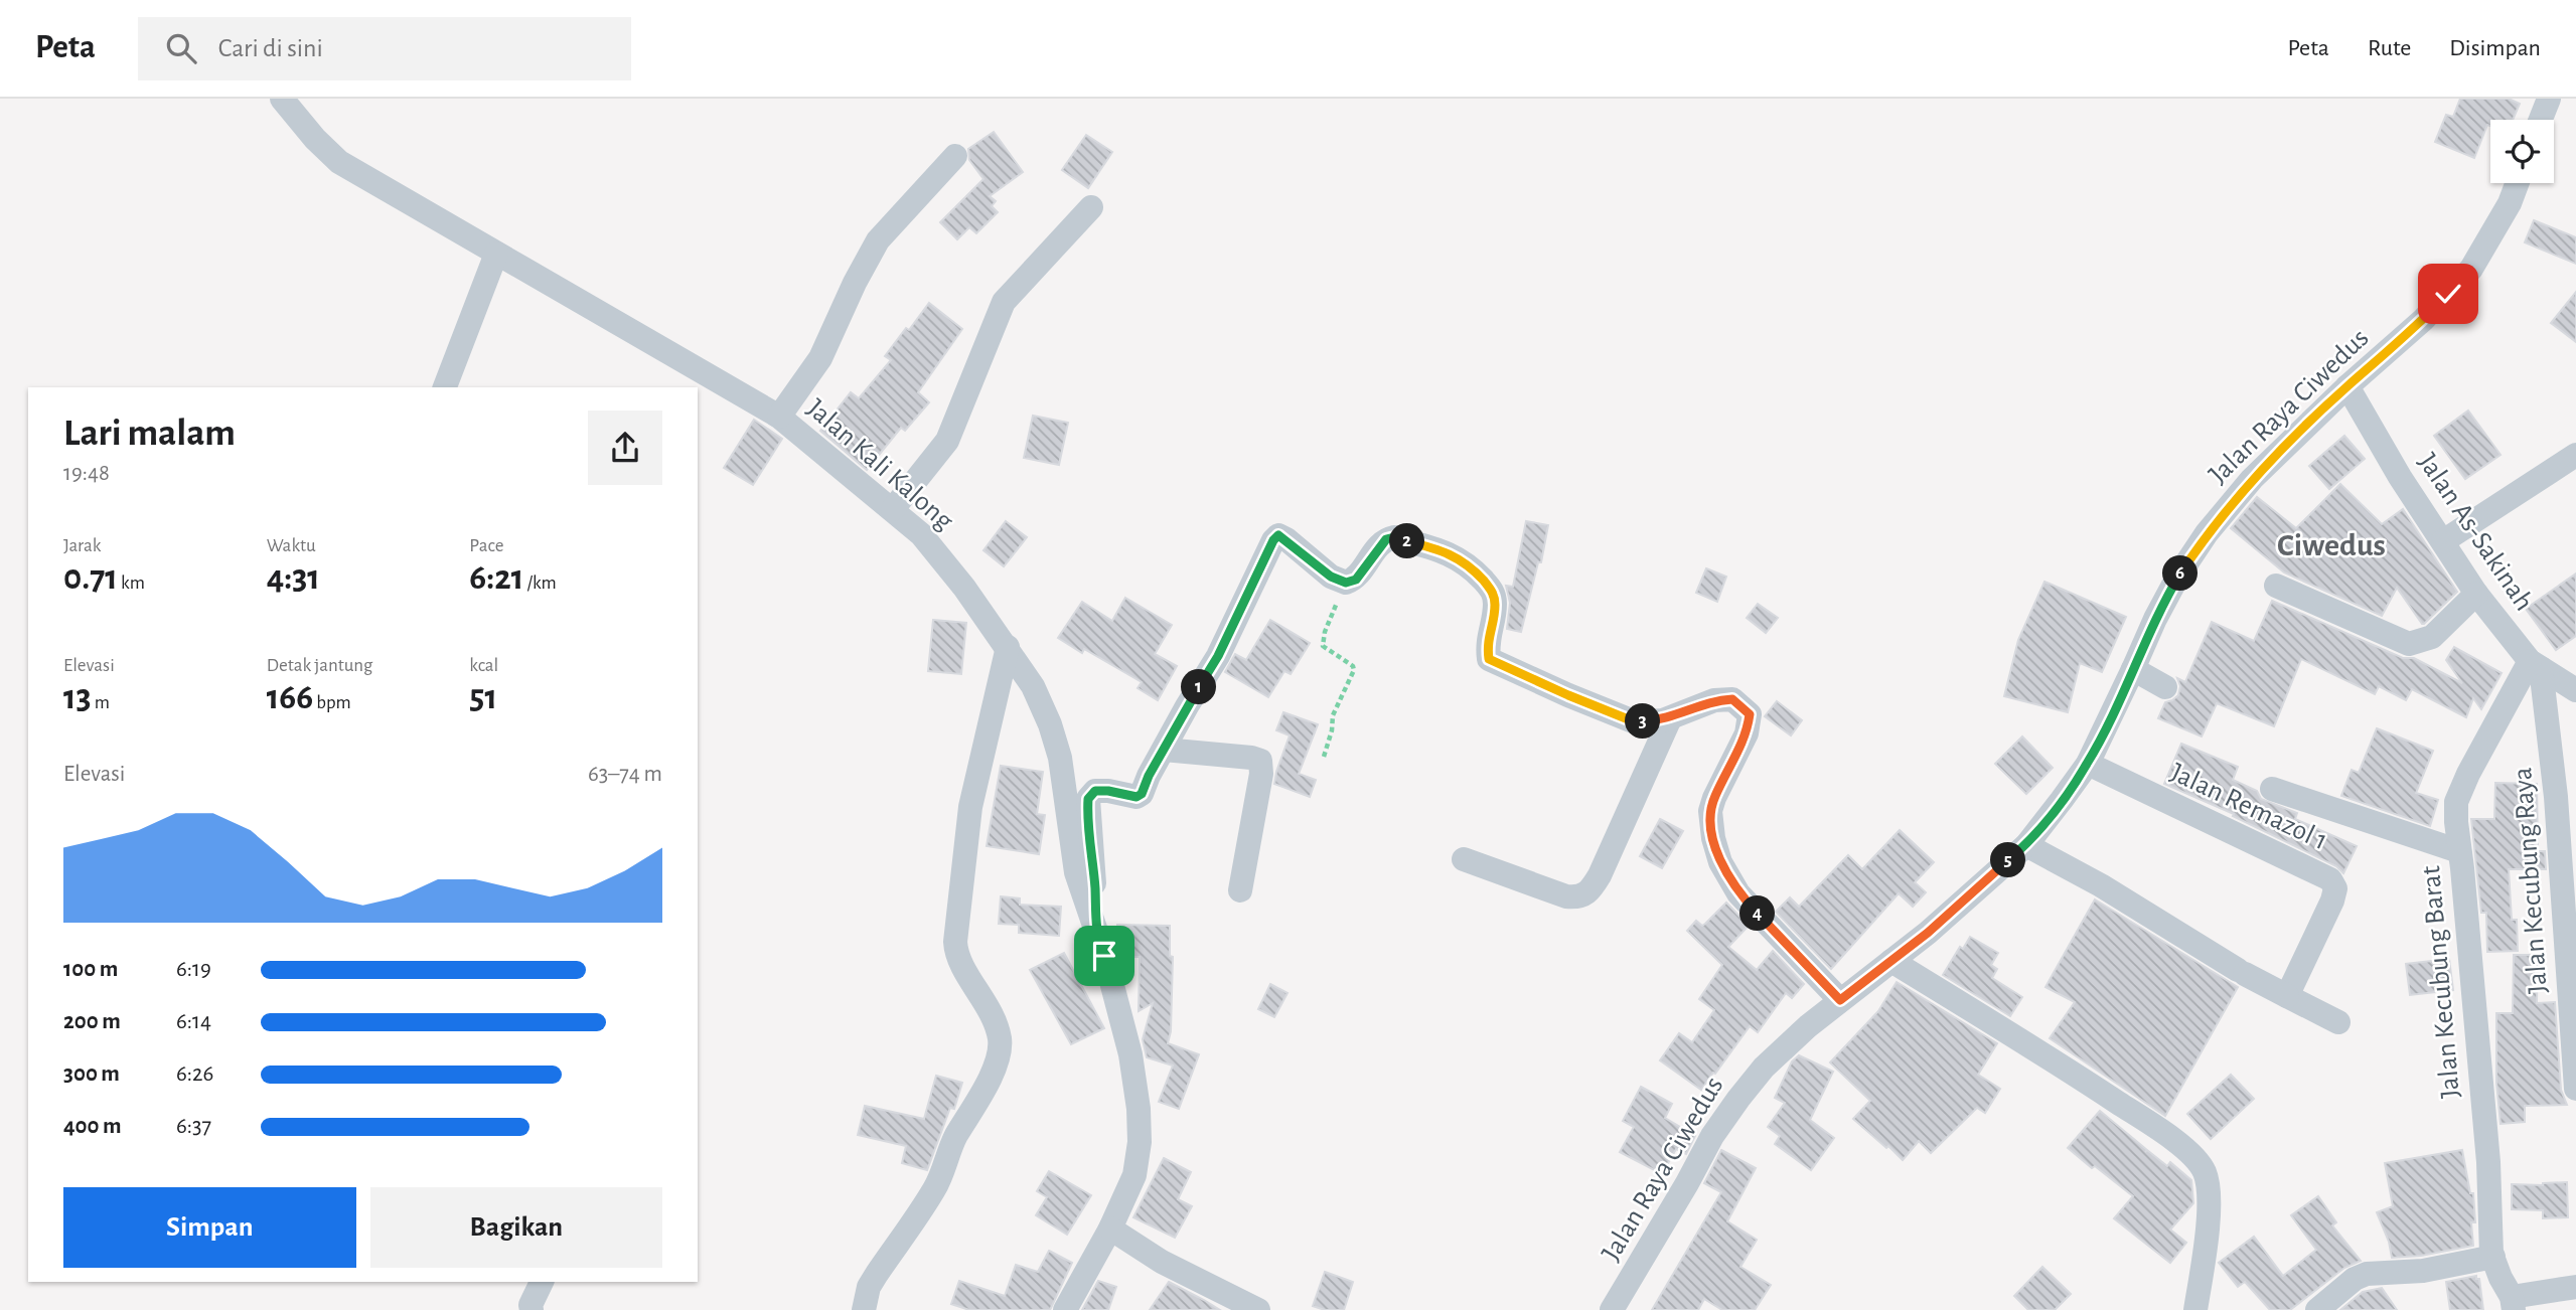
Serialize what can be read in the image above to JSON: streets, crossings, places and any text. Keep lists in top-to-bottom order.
{
  "streets": {
    "street": [
      "Jalan Raya Ciwedus",
      "Jalan Kali Kalong",
      "Jalan As-Sakinah",
      "Jalan Remazol 1",
      "Jalan Kecubung Raya",
      "Jalan Kecubung Barat"
    ]
  },
  "crossings": [
    ["Jalan Raya Ciwedus", "Jalan As-Sakinah"],
    ["Jalan Raya Ciwedus", "Jalan Remazol 1"],
    ["Jalan As-Sakinah", "Jalan Kecubung Raya"],
    ["Jalan As-Sakinah", "Jalan Kecubung Barat"],
    ["Jalan Kecubung Raya", "Jalan Kecubung Barat"]
  ],
  "districts": ["Ciwedus"],
  "page": {
    "header": "Peta",
    "search": "Cari di sini",
    "nav": ["Peta", "Rute", "Disimpan"],
    "heading": ["Lari malam", "19:48"],
    "stats": [
      ["Jarak", "0.71 km"],
      ["Waktu", "4:31"],
      ["Pace", "6:21 /km"],
      ["Elevasi", "13 m"],
      ["Detak jantung", "166 bpm"],
      ["kcal", "51"]
    ],
    "pins": [
      "2",
      "6",
      "1",
      "3",
      "5",
      "4"
    ],
    "chart": ["Elevasi", "63–74 m"],
    "list": [
      {
        "name": "100 m",
        "note": "6:19"
      },
      {
        "name": "200 m",
        "note": "6:14"
      },
      {
        "name": "300 m",
        "note": "6:26"
      },
      {
        "name": "400 m",
        "note": "6:37"
      }
    ],
    "buttons": ["Simpan", "Bagikan"]
  }
}
